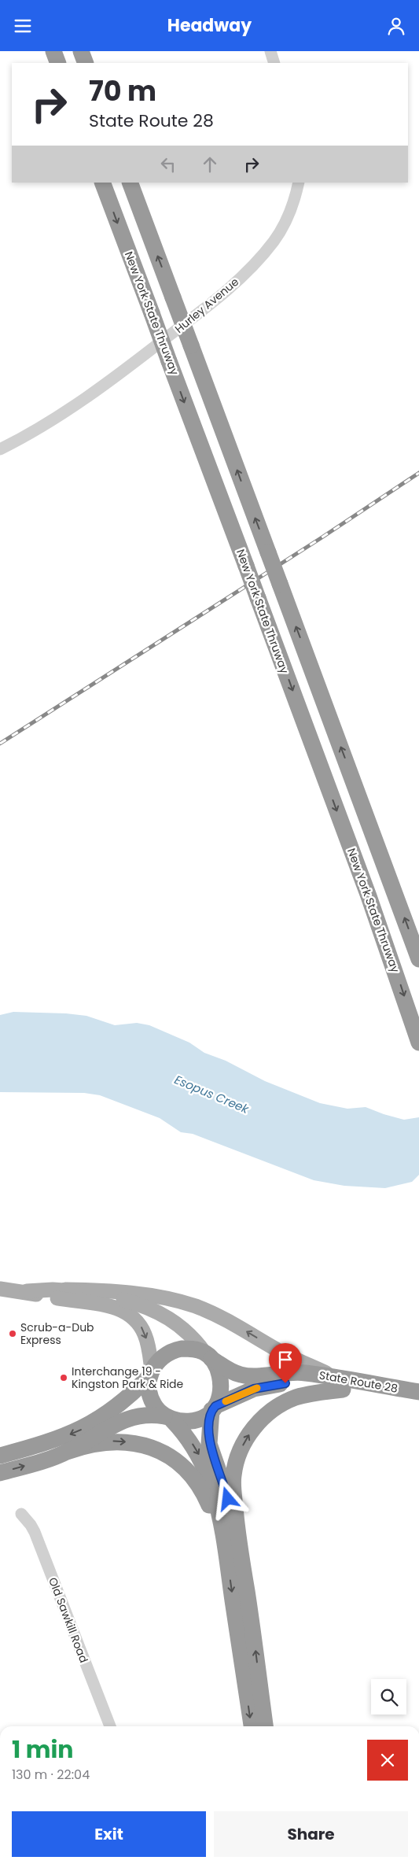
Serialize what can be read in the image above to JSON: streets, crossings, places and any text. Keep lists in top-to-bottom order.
{
  "streets": {
    "highway": ["New York State Thruway", "State Route 28"],
    "street": ["Hurley Avenue", "Old Sawkill Road"]
  },
  "water": ["Esopus Creek"],
  "places": ["Scrub-a-Dub Express", "Interchange 19 - Kingston Park & Ride"],
  "page": {
    "header": "Headway",
    "turn": ["70 m", "State Route 28"],
    "heading": ["1 min", "130 m · 22:04"],
    "buttons": ["Exit", "Share"]
  }
}
